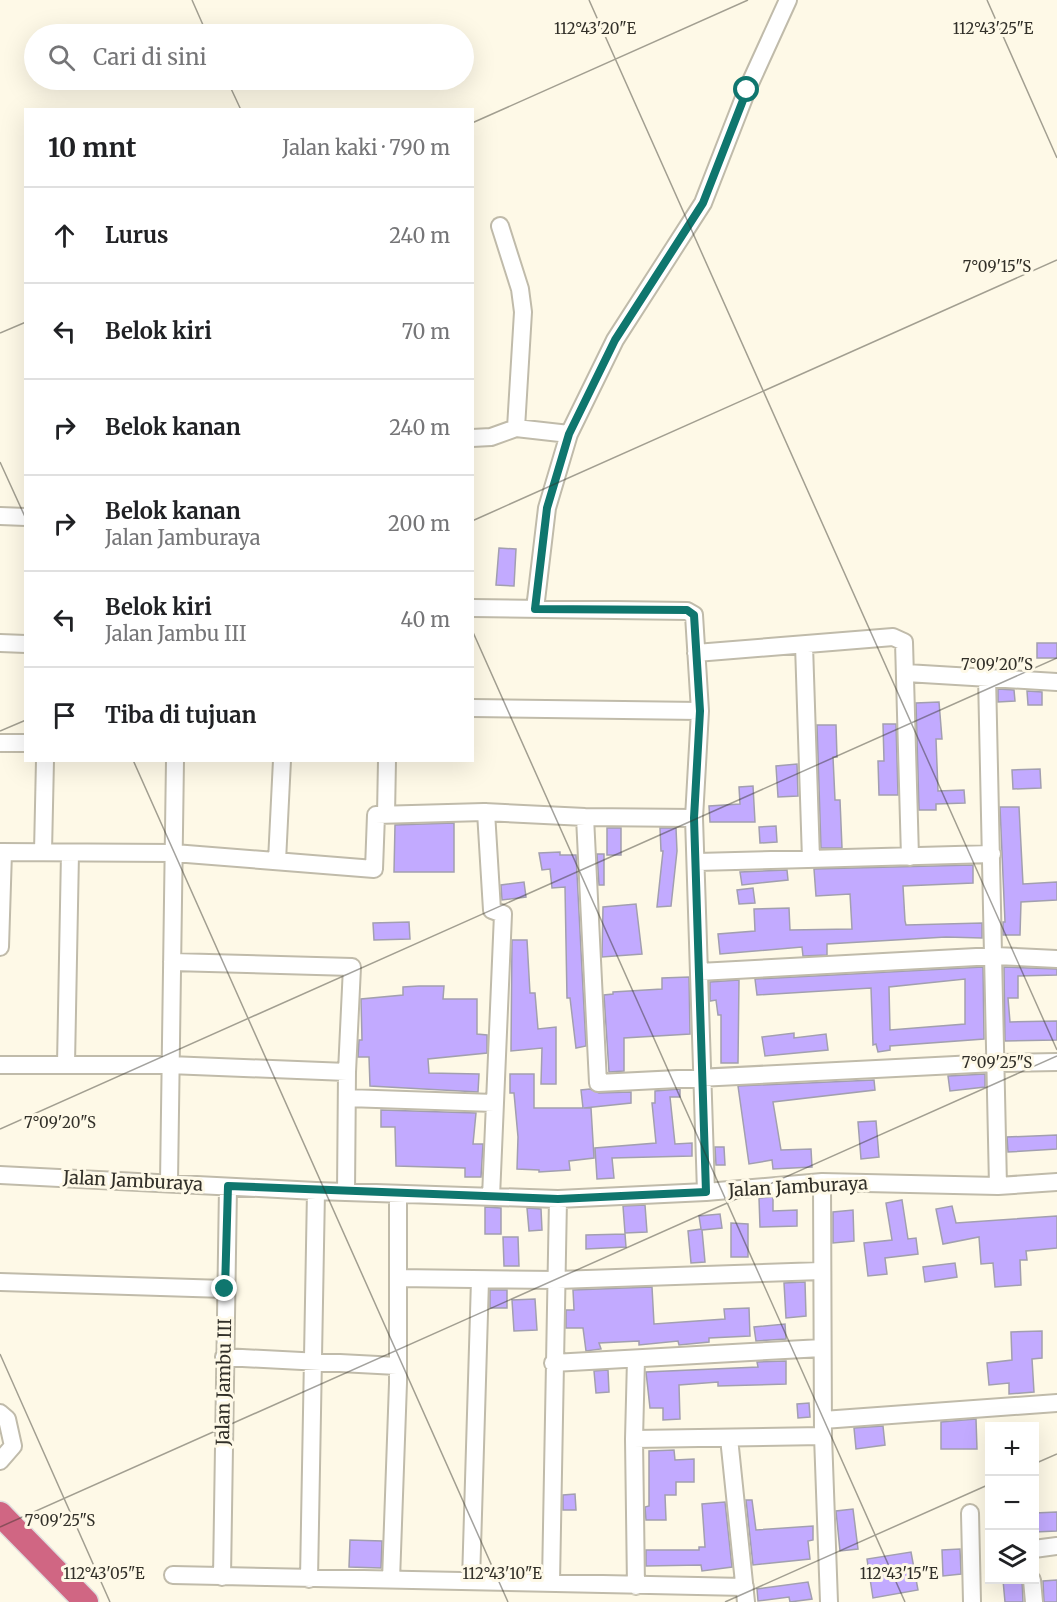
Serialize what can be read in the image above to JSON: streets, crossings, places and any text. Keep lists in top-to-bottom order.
{
  "streets": {
    "street": ["Jalan Jamburaya", "Jalan Jambu III"]
  },
  "crossings": [
    ["Jalan Jamburaya", "Jalan Jambu III"]
  ],
  "page": {
    "search": "Cari di sini",
    "heading": ["10 mnt", "Jalan kaki · 790 m"],
    "list": [
      ["Lurus", "240 m"],
      ["Belok kiri", "70 m"],
      ["Belok kanan", "240 m"],
      ["Belok kanan", "Jalan Jamburaya", "200 m"],
      ["Belok kiri", "Jalan Jambu III", "40 m"],
      "Tiba di tujuan"
    ],
    "map_buttons": ["+", "−"]
  },
  "coordinates": [
    "112°43'20\"E",
    "112°43'25\"E",
    "7°09'15\"S",
    "7°09'20\"S",
    "7°09'25\"S",
    "112°43'05\"E",
    "112°43'10\"E",
    "112°43'15\"E"
  ]
}
